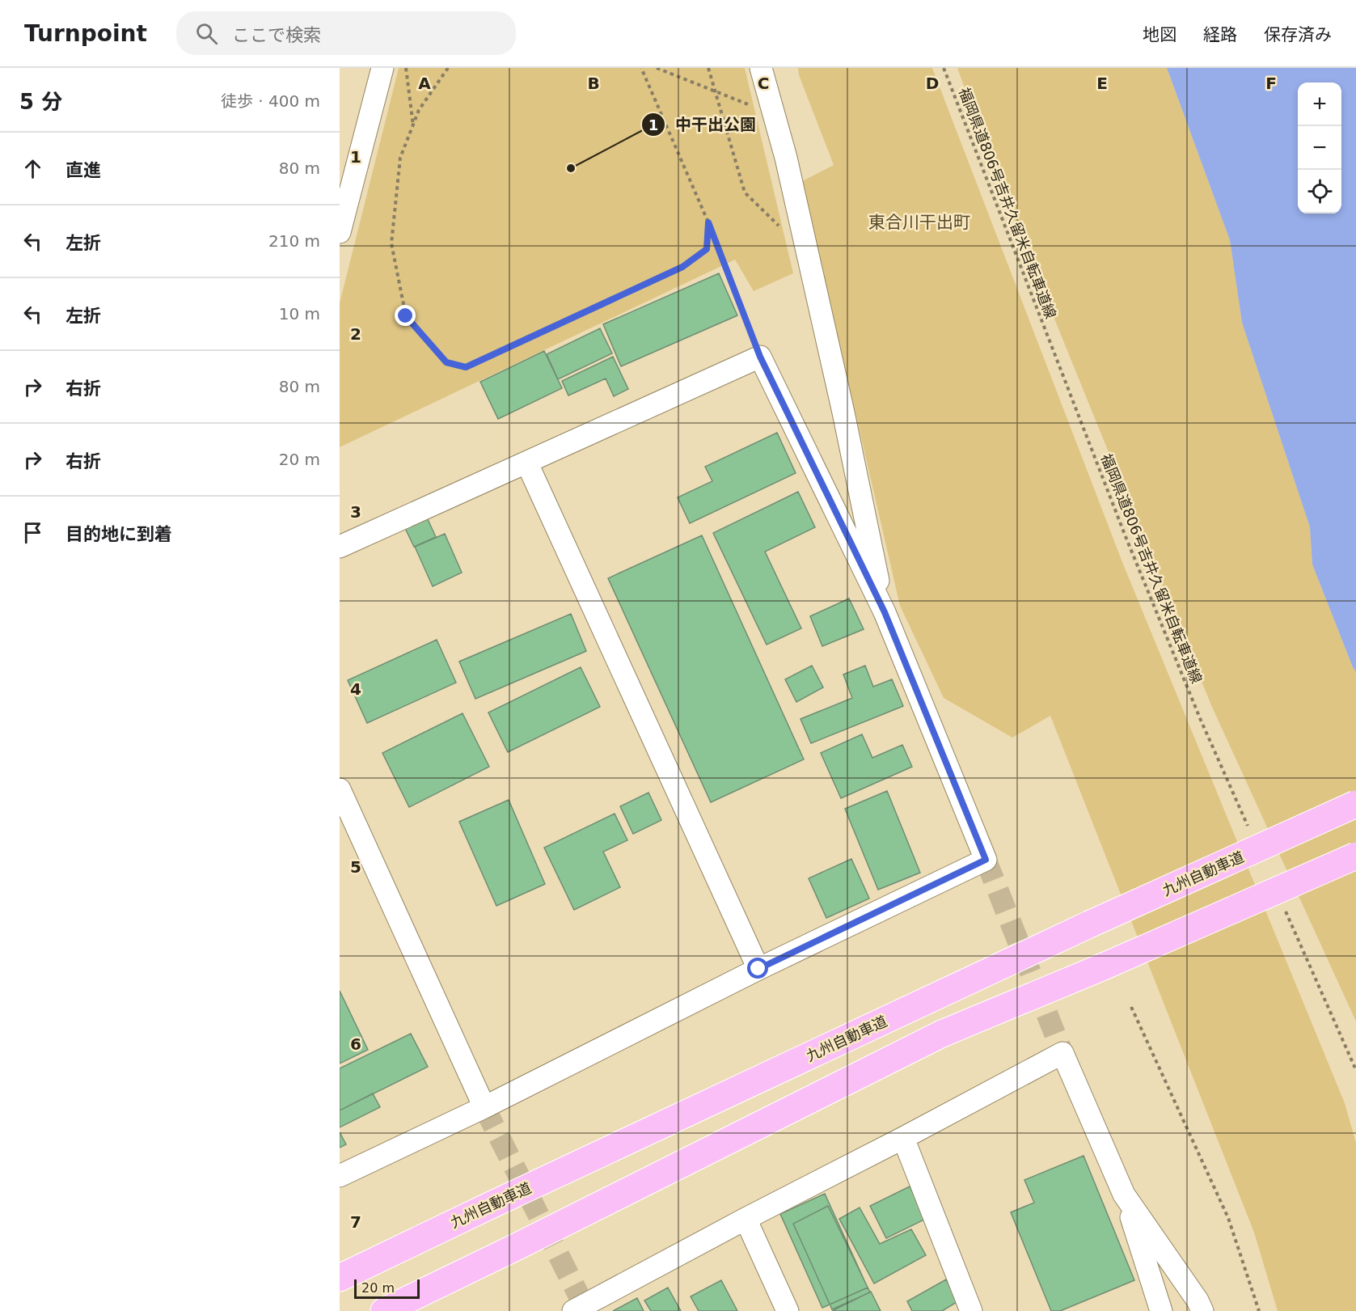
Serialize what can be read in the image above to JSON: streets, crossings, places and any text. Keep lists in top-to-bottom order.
{
  "streets": {
    "highway": ["九州自動車道"],
    "path": ["福岡県道806号吉井久留米自転車道線"]
  },
  "districts": ["東合川干出町"],
  "places": ["中干出公園"],
  "scale_bar": "20 m",
  "page": {
    "header": "Turnpoint",
    "search": "ここで検索",
    "nav": ["地図", "経路", "保存済み"],
    "heading": ["5 分", "徒歩 · 400 m"],
    "map_buttons": ["+", "−"],
    "list": [
      ["直進", "80 m"],
      ["左折", "210 m"],
      ["左折", "10 m"],
      ["右折", "80 m"],
      ["右折", "20 m"],
      "目的地に到着"
    ],
    "scale": "20 m"
  },
  "grid": {
    "columns": [
      "A",
      "B",
      "C",
      "D",
      "E",
      "F"
    ],
    "rows": [
      "1",
      "2",
      "3",
      "4",
      "5",
      "6",
      "7"
    ]
  }
}
